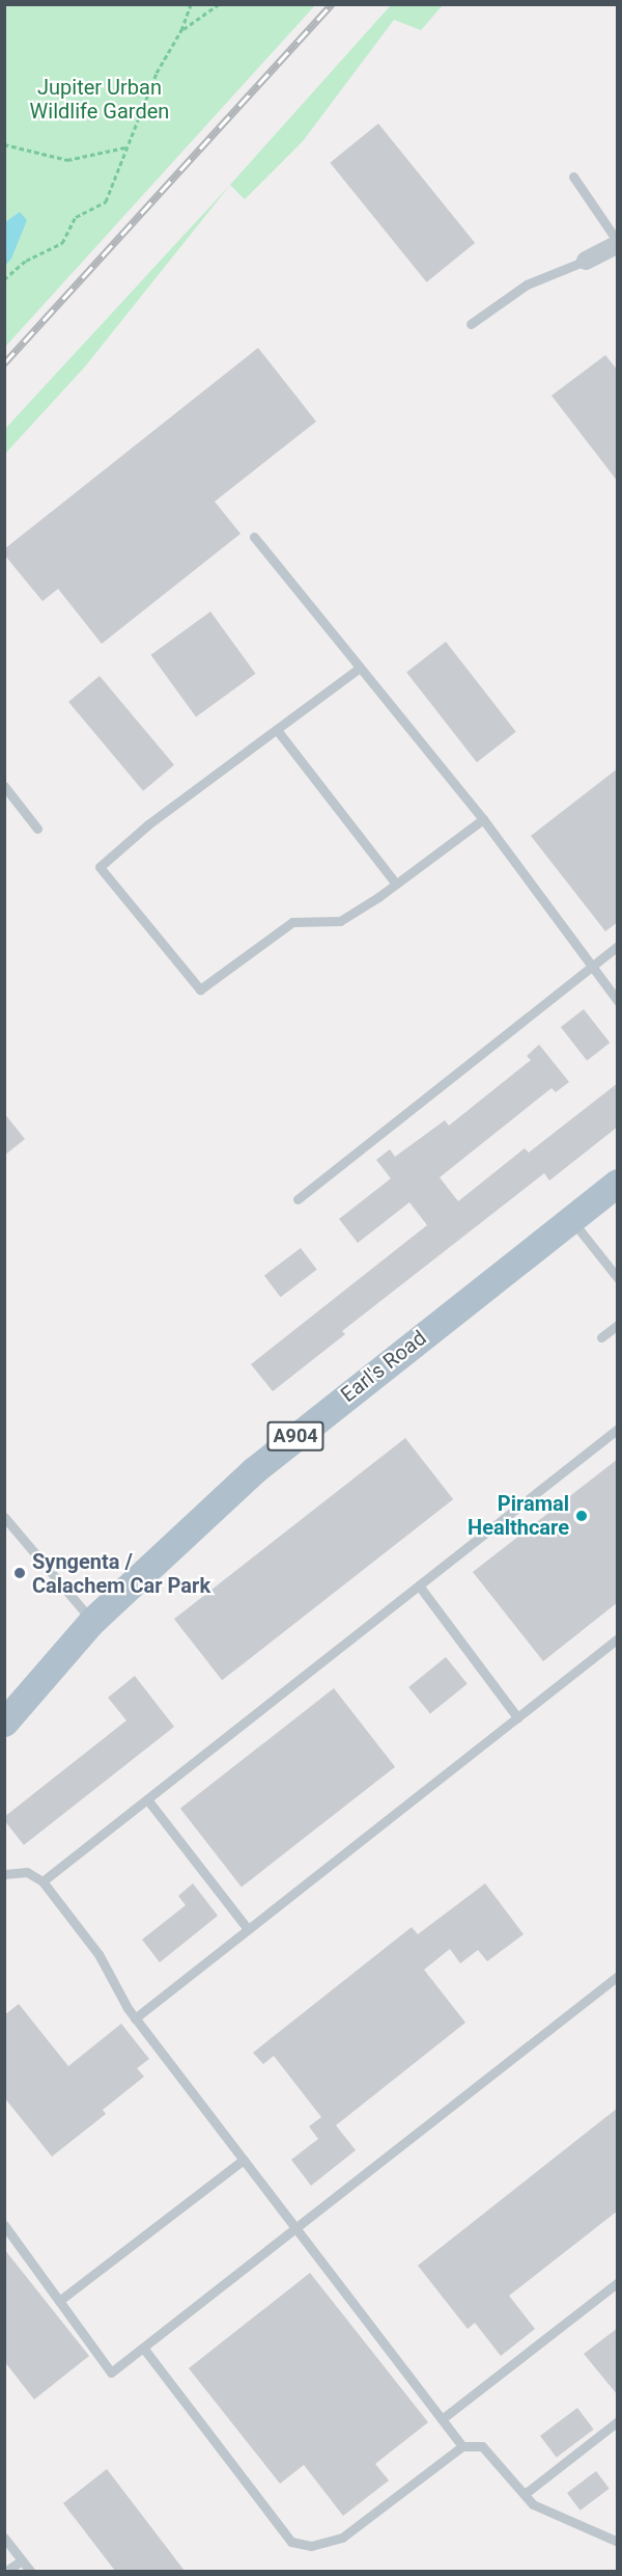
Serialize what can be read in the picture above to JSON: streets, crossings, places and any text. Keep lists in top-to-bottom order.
{
  "streets": {
    "main road": ["Earl's Road", "A904"]
  },
  "parks": ["Jupiter Urban Wildlife Garden"],
  "places": ["Piramal Healthcare", "Syngenta / Calachem Car Park"]
}
